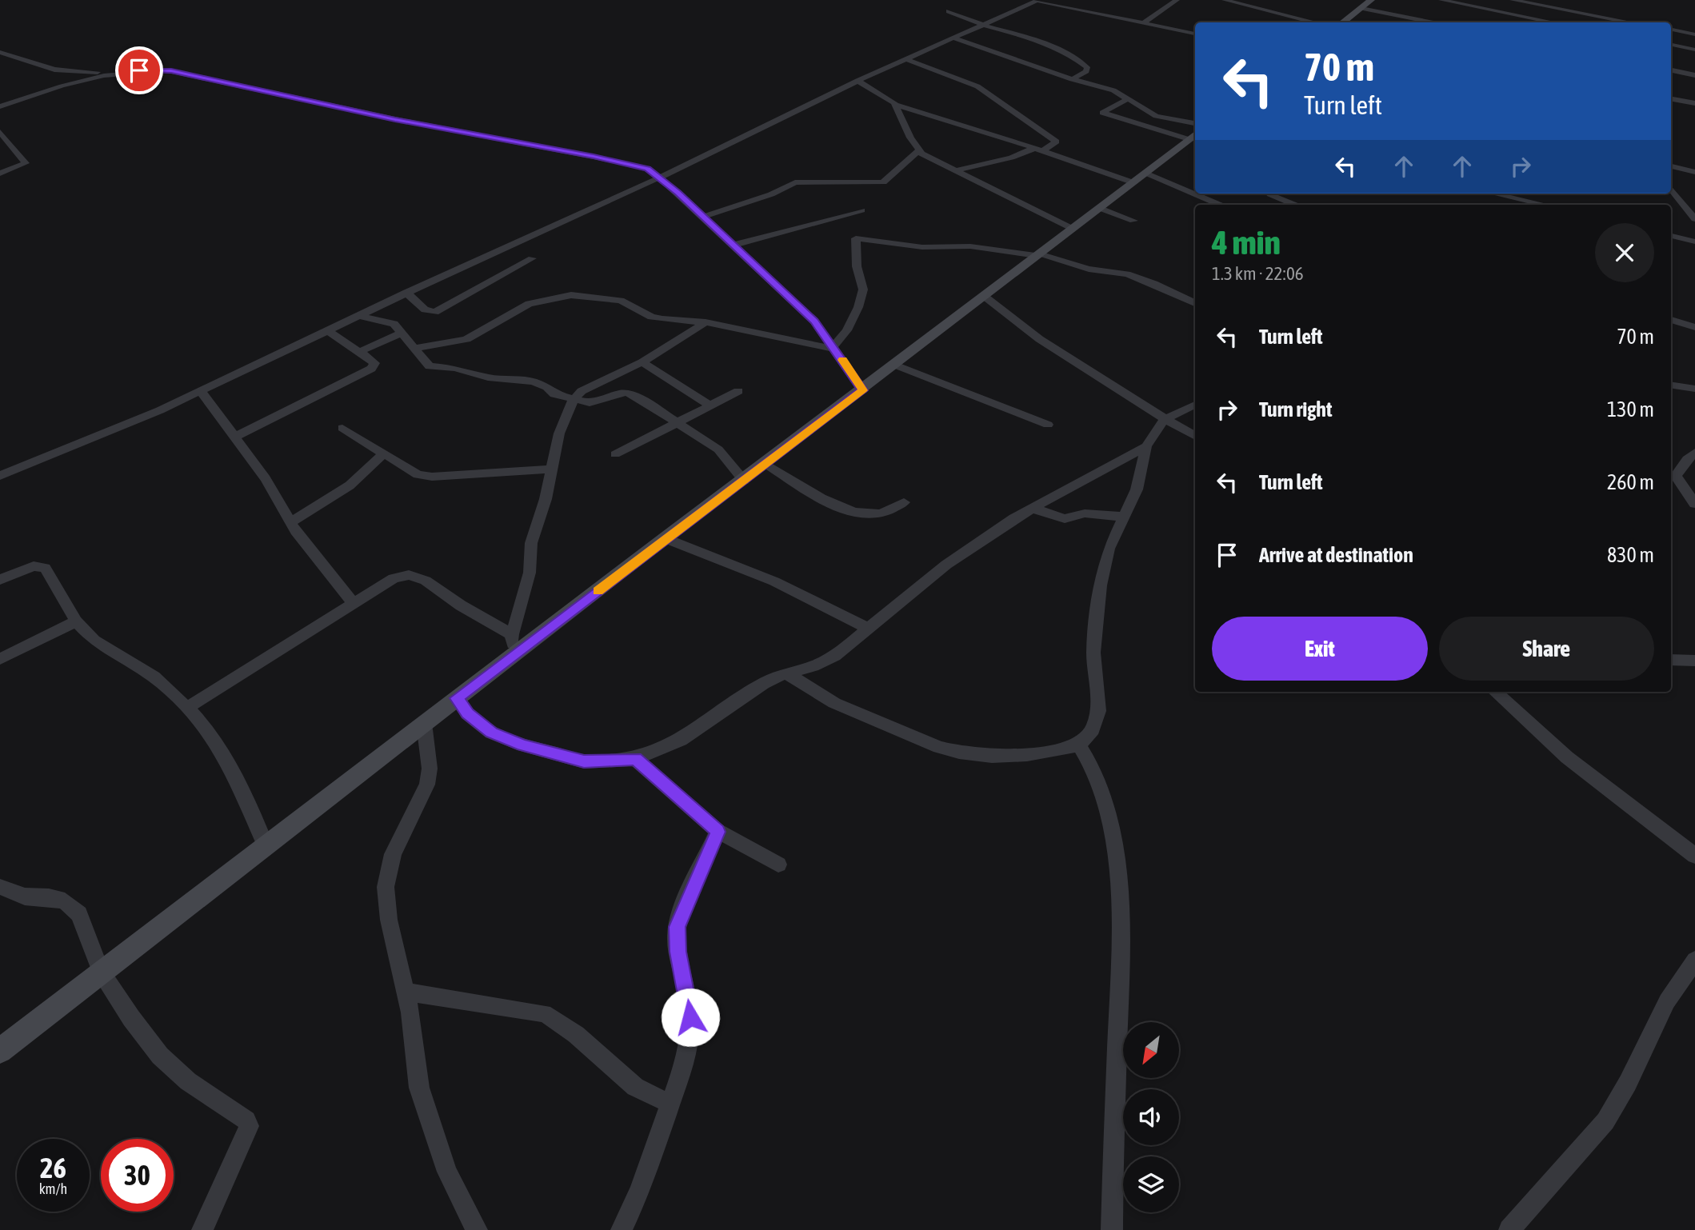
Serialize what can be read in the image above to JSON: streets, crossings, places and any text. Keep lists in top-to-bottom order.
{
  "north": "bottom left",
  "page": {
    "turn": ["70 m", "Turn left"],
    "heading": ["4 min", "1.3 km · 22:06"],
    "list": [
      {
        "name": "Turn left",
        "value": "70 m"
      },
      {
        "name": "Turn right",
        "value": "130 m"
      },
      {
        "name": "Turn left",
        "value": "260 m"
      },
      {
        "name": "Arrive at destination",
        "value": "830 m"
      }
    ],
    "buttons": ["Exit", "Share"],
    "speed": "26 km/h",
    "limit": "30"
  }
}
